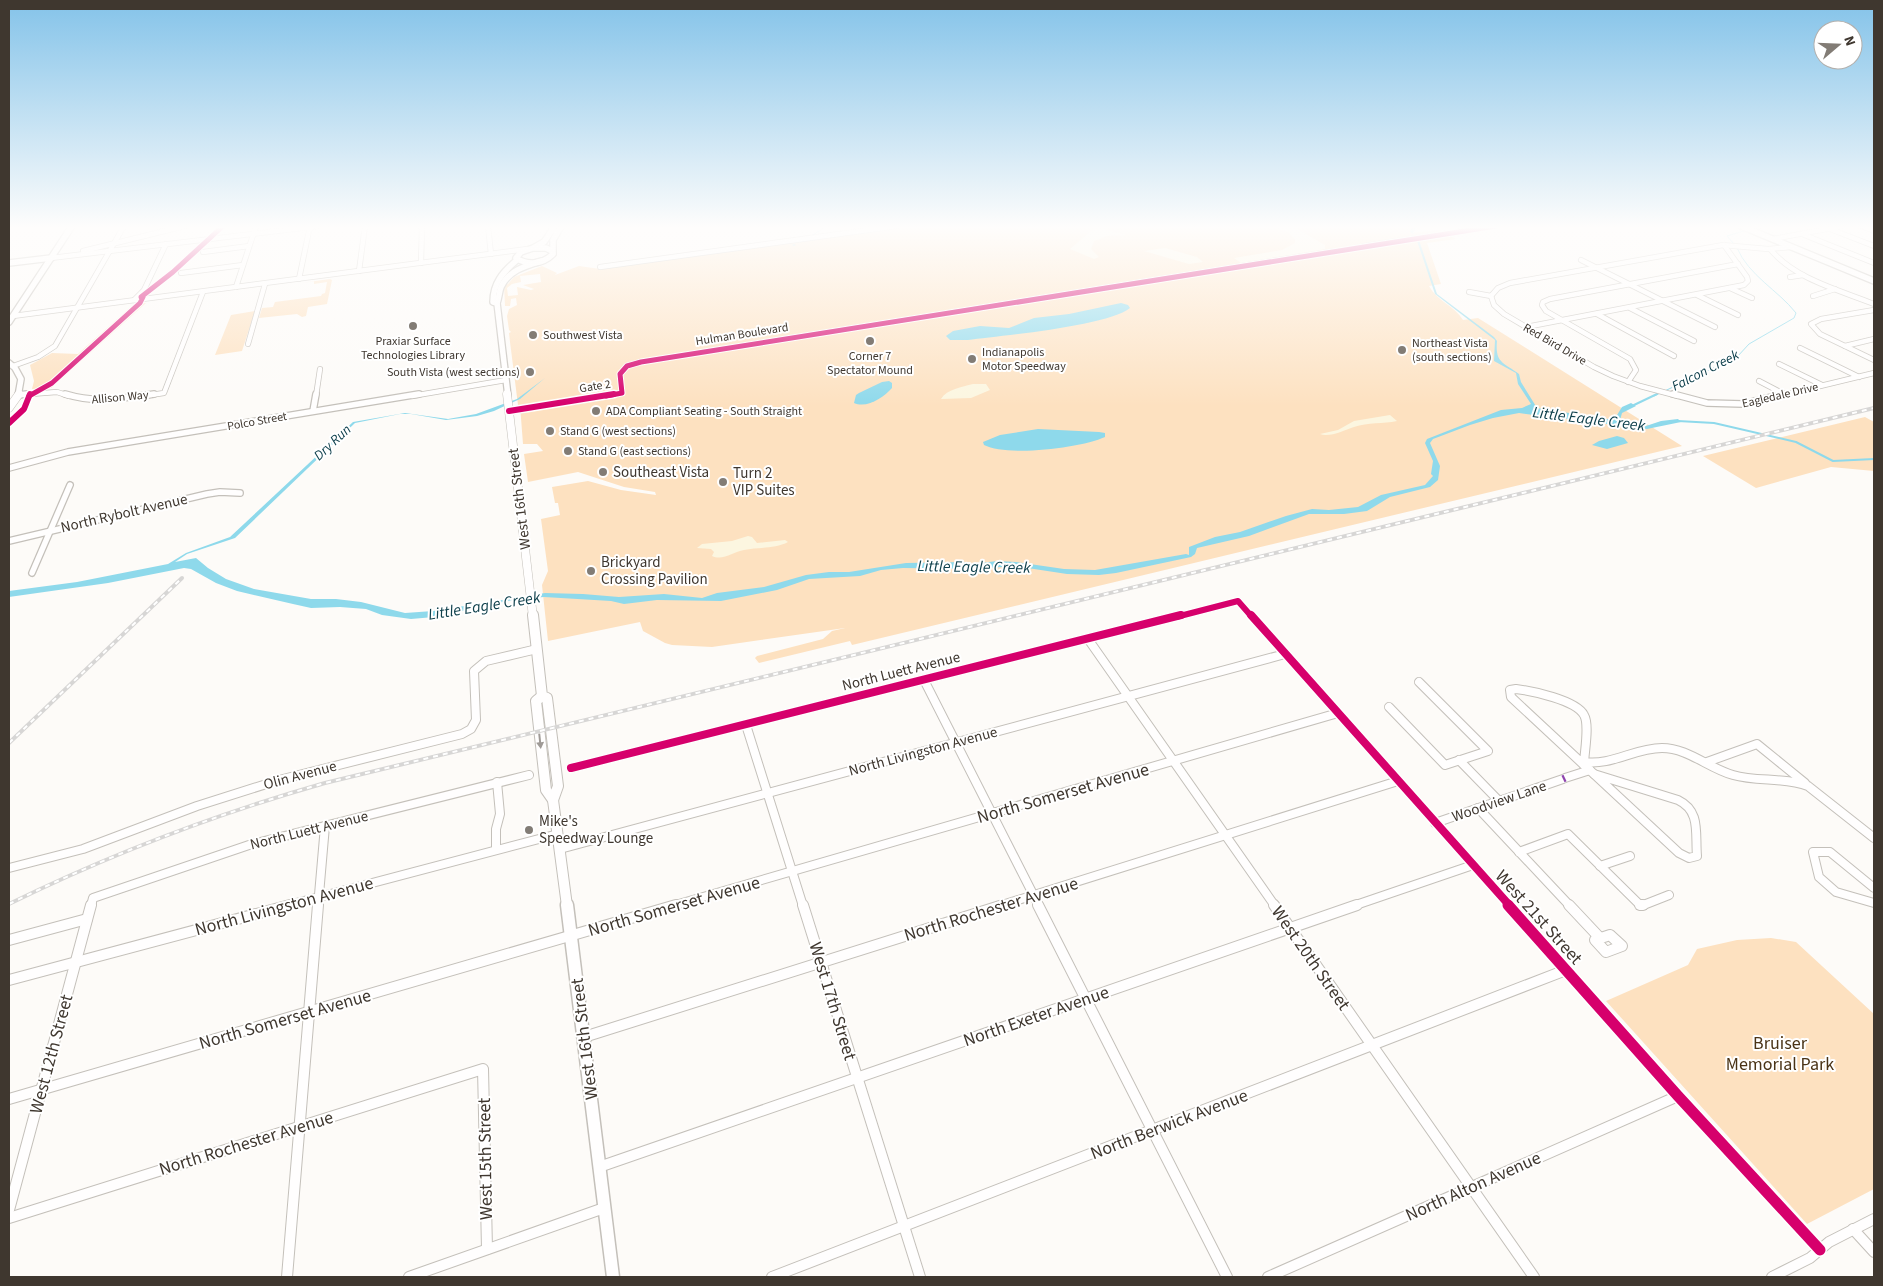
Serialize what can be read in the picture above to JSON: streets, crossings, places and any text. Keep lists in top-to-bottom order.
{
  "streets": {
    "main road": ["West 16th Street"],
    "street": [
      "Hulman Boulevard",
      "Red Bird Drive",
      "Gate 2",
      "Eagledale Drive",
      "Allison Way",
      "Polco Street",
      "North Rybolt Avenue",
      "North Luett Avenue",
      "North Livingston Avenue",
      "Olin Avenue",
      "North Somerset Avenue",
      "Woodview Lane",
      "North Rochester Avenue",
      "West 21st Street",
      "West 20th Street",
      "West 17th Street",
      "North Exeter Avenue",
      "West 12th Street",
      "North Berwick Avenue",
      "West 15th Street",
      "North Alton Avenue"
    ]
  },
  "crossings": [
    ["Hulman Boulevard", "Gate 2"],
    ["Red Bird Drive", "Eagledale Drive"],
    ["Polco Street", "West 16th Street"],
    ["West 16th Street", "North Livingston Avenue"],
    ["West 16th Street", "Olin Avenue"],
    ["West 16th Street", "North Somerset Avenue"],
    ["West 16th Street", "North Rochester Avenue"],
    ["West 16th Street", "North Exeter Avenue"],
    ["North Luett Avenue", "West 21st Street"],
    ["North Luett Avenue", "West 20th Street"],
    ["North Luett Avenue", "West 17th Street"],
    ["North Luett Avenue", "West 12th Street"],
    ["North Livingston Avenue", "West 21st Street"],
    ["North Livingston Avenue", "West 20th Street"],
    ["North Livingston Avenue", "West 17th Street"],
    ["North Livingston Avenue", "West 12th Street"],
    ["North Somerset Avenue", "West 21st Street"],
    ["North Somerset Avenue", "West 20th Street"],
    ["North Somerset Avenue", "West 17th Street"],
    ["North Somerset Avenue", "West 12th Street"],
    ["Woodview Lane", "West 21st Street"],
    ["North Rochester Avenue", "West 21st Street"],
    ["North Rochester Avenue", "West 20th Street"],
    ["North Rochester Avenue", "West 17th Street"],
    ["North Rochester Avenue", "West 15th Street"],
    ["West 21st Street", "North Exeter Avenue"],
    ["West 21st Street", "North Berwick Avenue"],
    ["West 21st Street", "North Alton Avenue"],
    ["West 20th Street", "North Exeter Avenue"],
    ["West 20th Street", "North Berwick Avenue"],
    ["West 20th Street", "North Alton Avenue"],
    ["West 17th Street", "North Exeter Avenue"],
    ["West 17th Street", "North Berwick Avenue"]
  ],
  "water": ["Falcon Creek", "Little Eagle Creek", "Dry Run"],
  "parks": ["Bruiser Memorial Park"],
  "places": [
    "Praxiar Surface Technologies Library",
    "Southwest Vista",
    "Corner 7 Spectator Mound",
    "Northeast Vista (south sections)",
    "Indianapolis Motor Speedway",
    "South Vista (west sections)",
    "ADA Compliant Seating - South Straight",
    "Stand G (west sections)",
    "Stand G (east sections)",
    "Southeast Vista",
    "Turn 2 VIP Suites",
    "Brickyard Crossing Pavilion",
    "Mike's Speedway Lounge"
  ],
  "north": "right"
}
